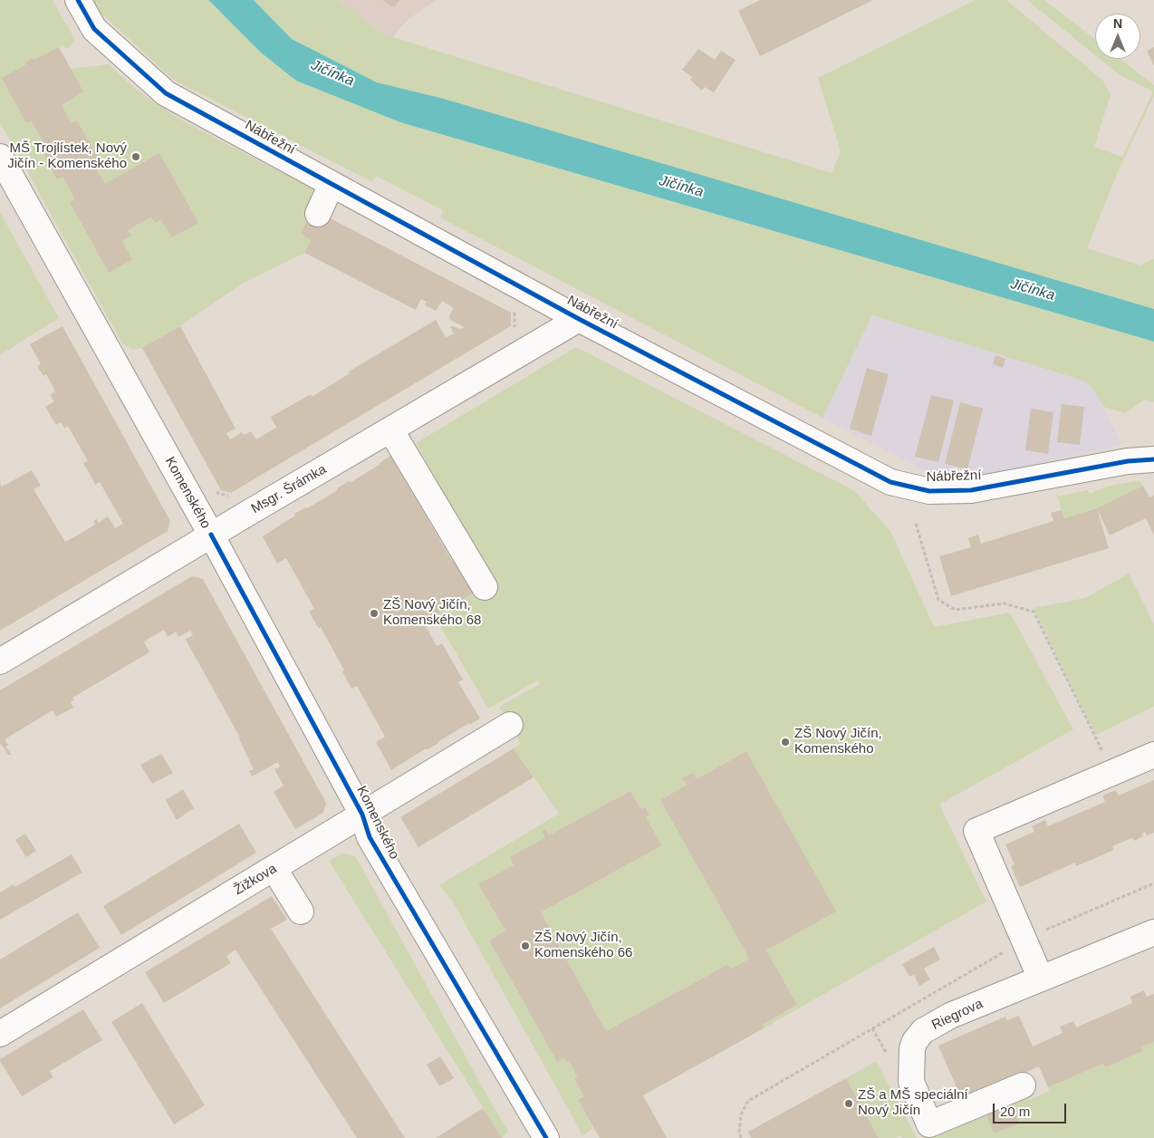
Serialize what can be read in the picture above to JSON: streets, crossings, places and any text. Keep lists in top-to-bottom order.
{
  "streets": {
    "street": [
      "Nábřežní",
      "Msgr. Šrámka",
      "Komenského",
      "Žižkova",
      "Riegrova"
    ]
  },
  "crossings": [
    ["Nábřežní", "Msgr. Šrámka"],
    ["Msgr. Šrámka", "Komenského"],
    ["Komenského", "Žižkova"]
  ],
  "water": ["Jičínka"],
  "places": [
    "MŠ Trojlístek, Nový Jičín - Komenského",
    "ZŠ Nový Jičín, Komenského 68",
    "ZŠ Nový Jičín, Komenského",
    "ZŠ Nový Jičín, Komenského 66",
    "ZŠ a MŠ speciální Nový Jičín"
  ],
  "scale_bar": "20 m",
  "north": "top"
}
